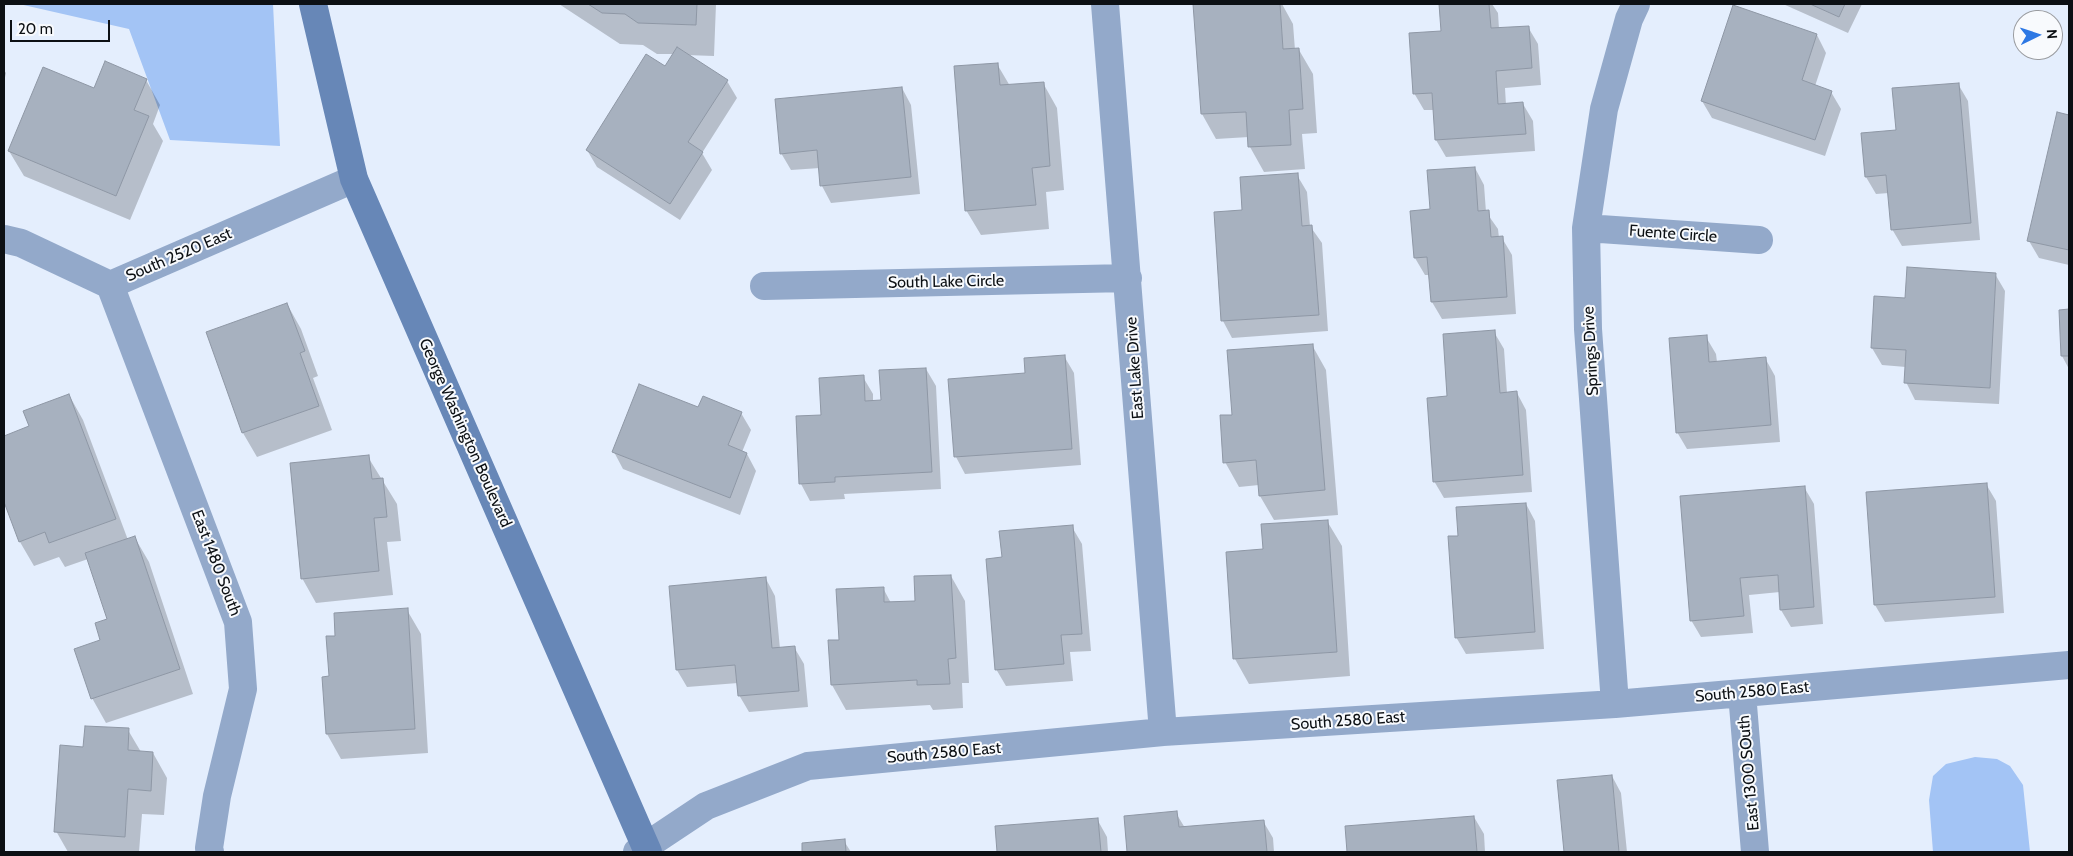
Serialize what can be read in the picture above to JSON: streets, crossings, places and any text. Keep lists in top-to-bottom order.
{
  "streets": {
    "main road": ["George Washington Boulevard"],
    "street": [
      "Fuente Circle",
      "South 2520 East",
      "South Lake Circle",
      "Springs Drive",
      "East Lake Drive",
      "East 1480 South",
      "South 2580 East",
      "East 1300 SOuth"
    ]
  },
  "crossings": [
    ["Fuente Circle", "Springs Drive"],
    ["South 2520 East", "George Washington Boulevard"],
    ["South 2520 East", "East 1480 South"],
    ["South Lake Circle", "East Lake Drive"],
    ["Springs Drive", "South 2580 East"],
    ["East Lake Drive", "South 2580 East"],
    ["George Washington Boulevard", "South 2580 East"],
    ["South 2580 East", "East 1300 SOuth"]
  ],
  "scale_bar": "20 m",
  "north": "right"
}
